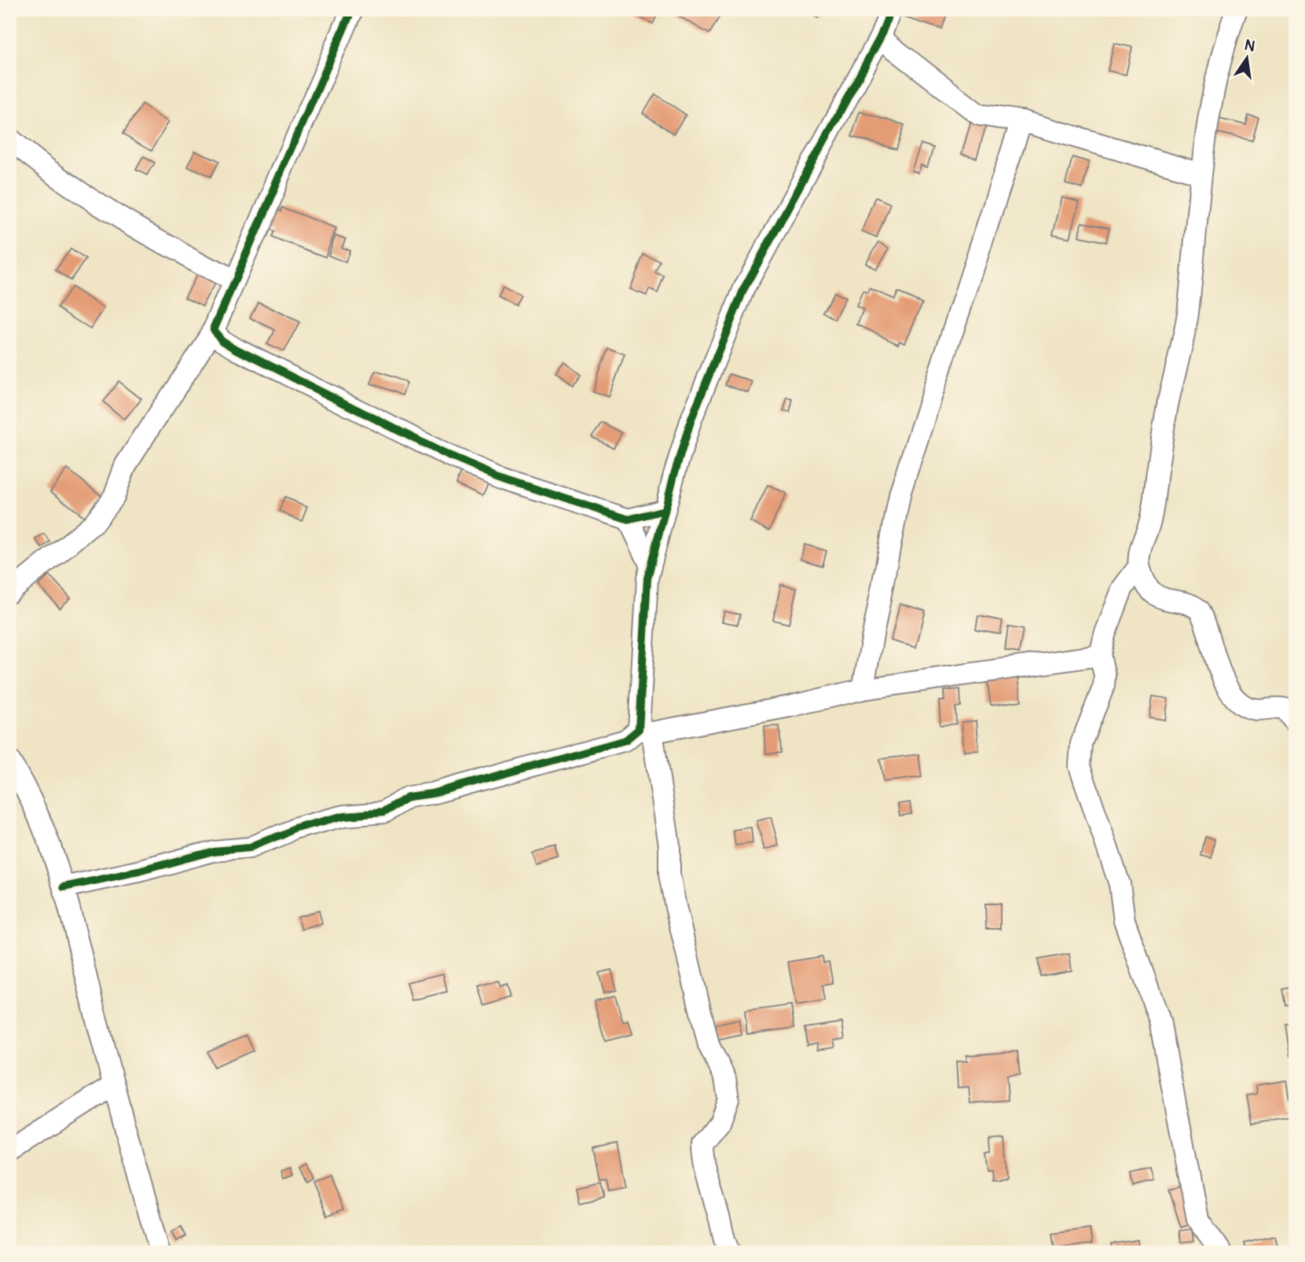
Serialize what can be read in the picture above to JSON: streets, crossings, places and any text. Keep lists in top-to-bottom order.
{
  "north": "top"
}
